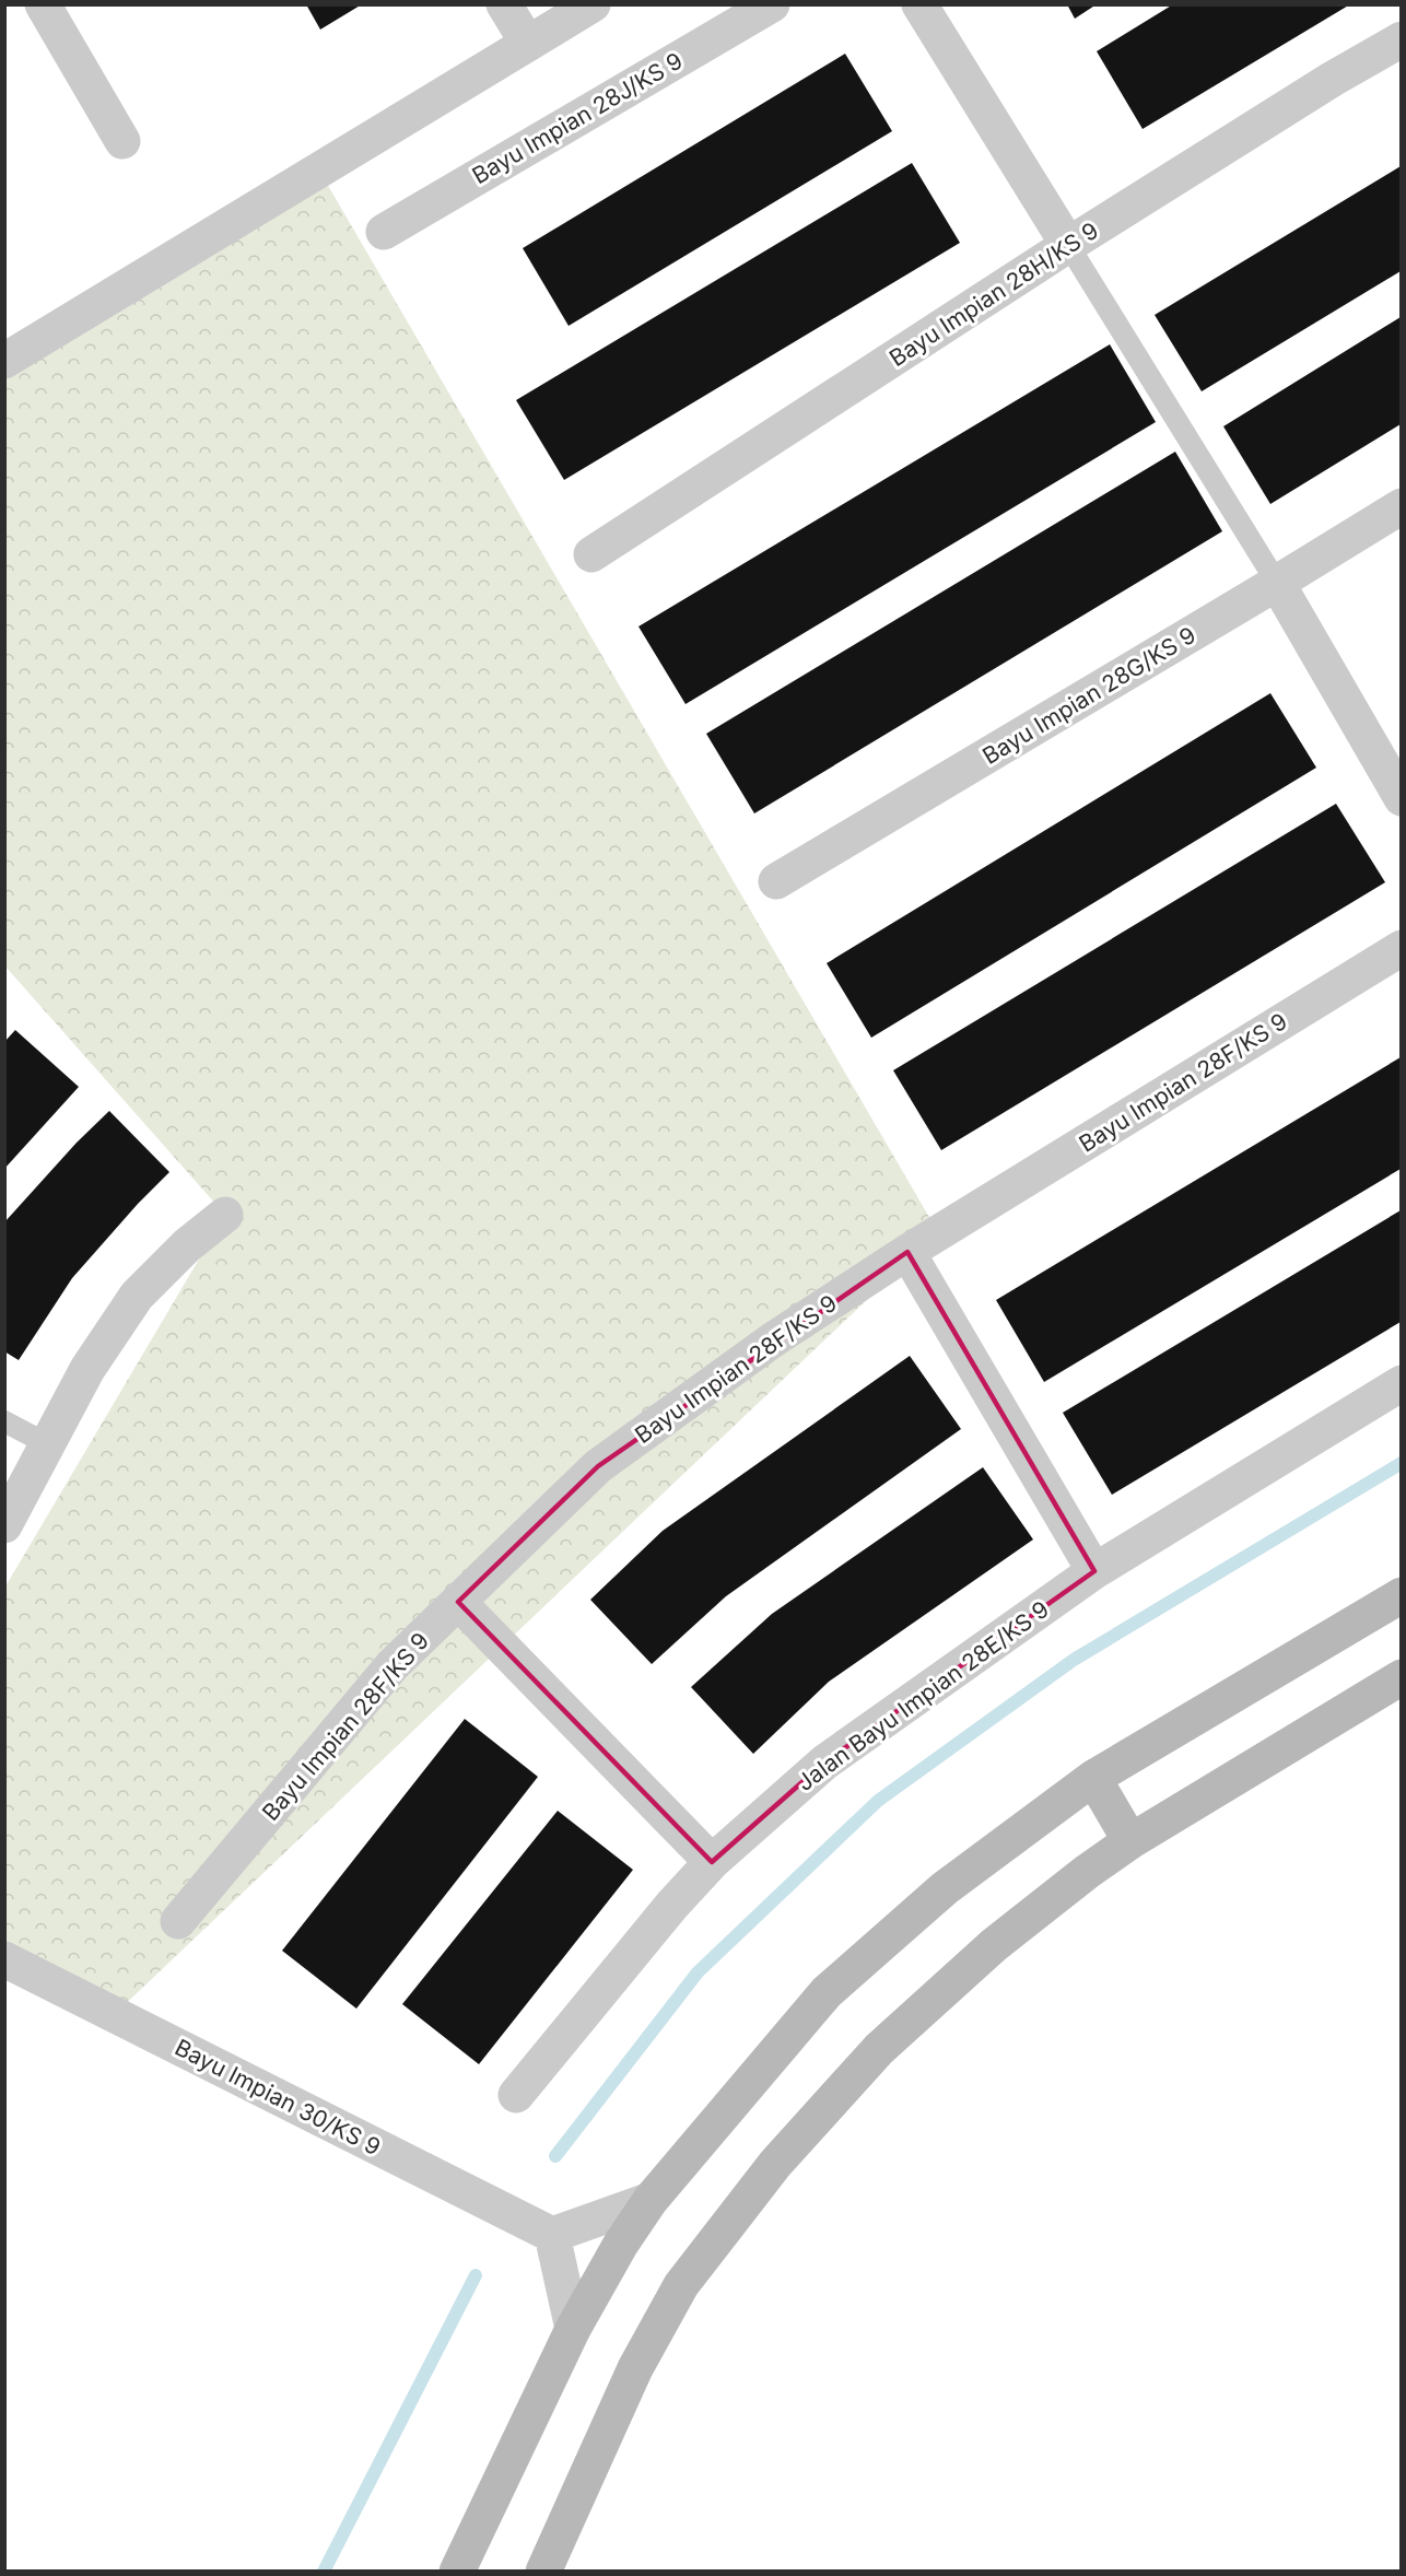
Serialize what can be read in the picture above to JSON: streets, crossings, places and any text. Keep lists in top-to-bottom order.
{
  "streets": {
    "street": [
      "Bayu Impian 28J/KS 9",
      "Bayu Impian 28H/KS 9",
      "Bayu Impian 28G/KS 9",
      "Bayu Impian 28F/KS 9",
      "Jalan Bayu Impian 28E/KS 9",
      "Bayu Impian 30/KS 9"
    ]
  }
}
